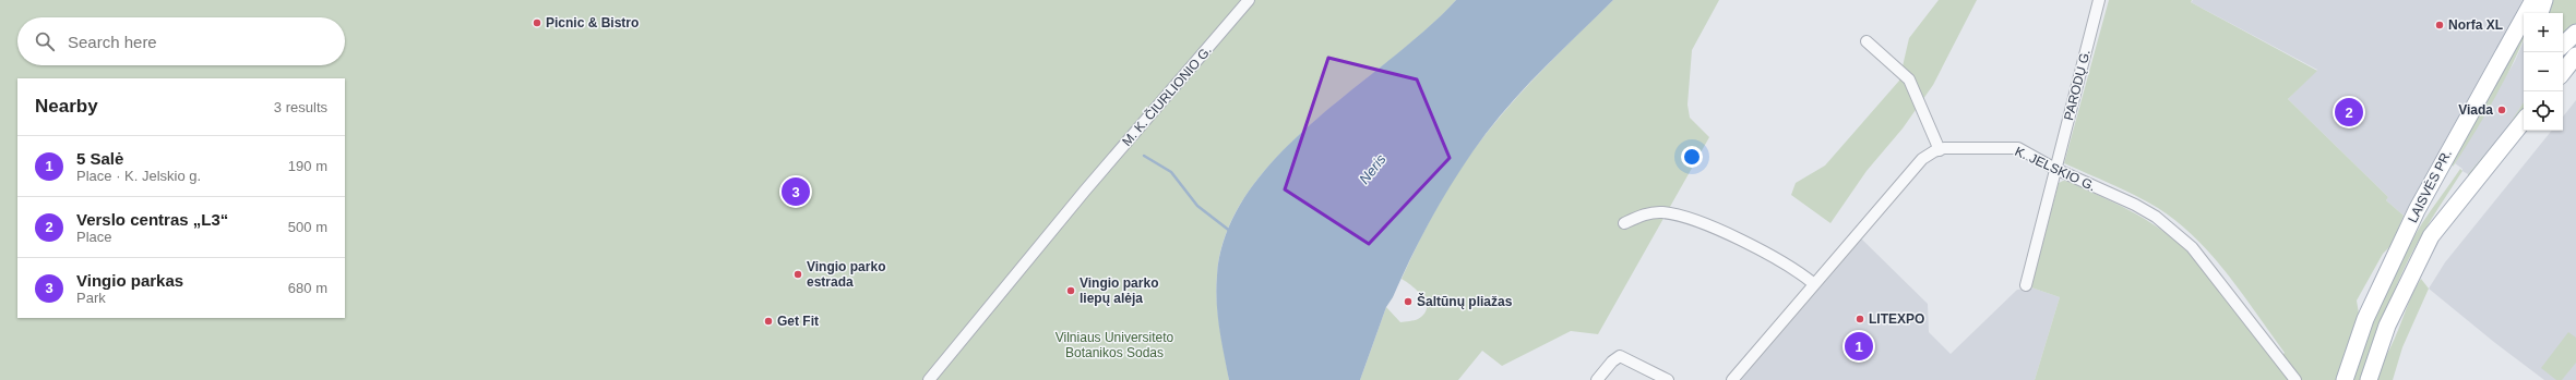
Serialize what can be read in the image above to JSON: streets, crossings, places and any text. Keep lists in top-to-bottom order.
{
  "streets": {
    "main road": ["LAISVĖS PR."],
    "street": ["PARODŲ G.", "M. K. ČIURLIONIO G.", "K. JELSKIO G."]
  },
  "crossings": [
    ["PARODŲ G.", "K. JELSKIO G."]
  ],
  "water": ["Neris"],
  "parks": ["Vilniaus Universiteto Botanikos Sodas"],
  "places": [
    "Picnic & Bistro",
    "Norfa XL",
    "Viada",
    "Vingio parko estrada",
    "Vingio parko liepų alėja",
    "Šaltūnų pliažas",
    "LITEXPO",
    "Get Fit"
  ],
  "page": {
    "map_buttons": ["+", "−"],
    "search": "Search here",
    "heading": ["Nearby", "3 results"],
    "pins": ["2", "3", "1"],
    "list": [
      {
        "mark": "1",
        "name": "5 Salė",
        "note": "Place · K. Jelskio g.",
        "value": "190 m"
      },
      {
        "mark": "2",
        "name": "Verslo centras „L3“",
        "note": "Place",
        "value": "500 m"
      },
      {
        "mark": "3",
        "name": "Vingio parkas",
        "note": "Park",
        "value": "680 m"
      }
    ]
  }
}
